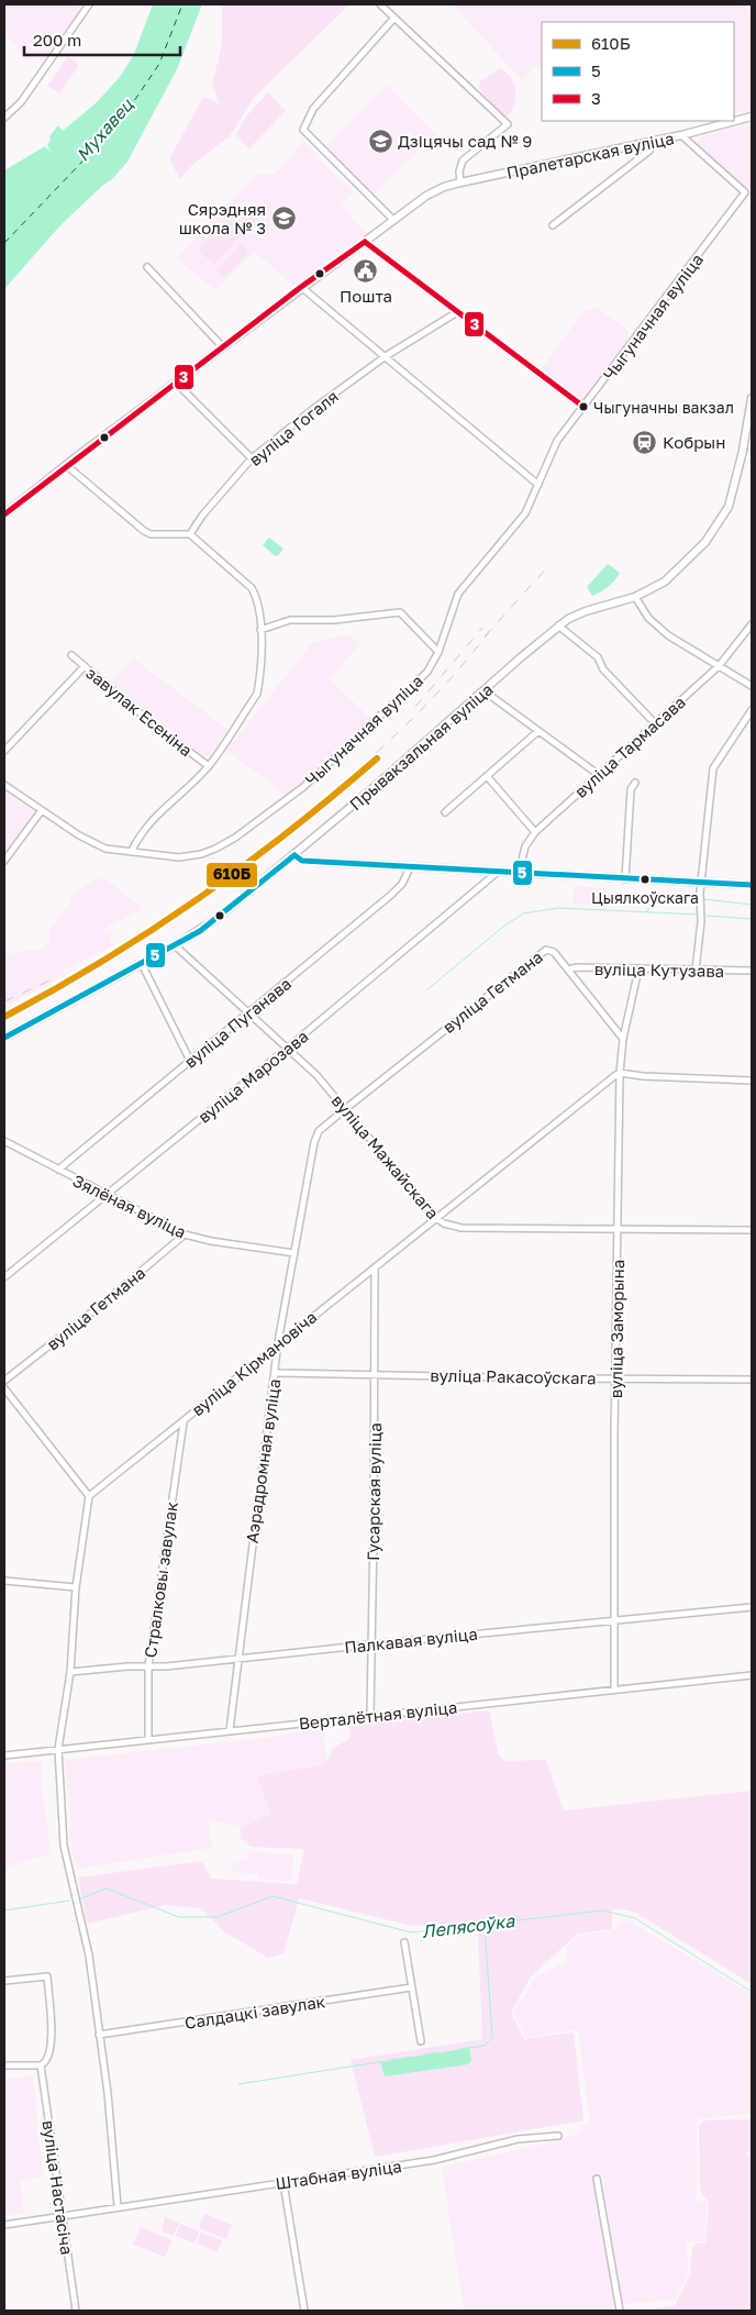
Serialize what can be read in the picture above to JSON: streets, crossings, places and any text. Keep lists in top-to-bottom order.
{
  "streets": {
    "main road": ["Пралетарская вуліца", "Прывакзальная вуліца"],
    "street": [
      "Чыгуначная вуліца",
      "вуліца Гогаля",
      "завулак Есеніна",
      "вуліца Тармасава",
      "вуліца Кутузава",
      "вуліца Гетмана",
      "вуліца Пуганава",
      "вуліца Марозава",
      "вуліца Мажайскага",
      "Зялёная вуліца",
      "вуліца Заморына",
      "вуліца Кірмановіча",
      "вуліца Ракасоўскага",
      "Аэрадромная вуліца",
      "Гусарская вуліца",
      "Стралковы завулак",
      "Палкавая вуліца",
      "Верталётная вуліца",
      "Салдацкі завулак",
      "Штабная вуліца",
      "вуліца Настасіча"
    ]
  },
  "crossings": [
    ["Пралетарская вуліца", "Чыгуначная вуліца"],
    ["Прывакзальная вуліца", "вуліца Мажайскага"],
    ["вуліца Кутузава", "вуліца Гетмана"],
    ["вуліца Кутузава", "вуліца Заморына"],
    ["вуліца Гетмана", "вуліца Мажайскага"],
    ["вуліца Гетмана", "Зялёная вуліца"],
    ["вуліца Гетмана", "вуліца Заморына"],
    ["вуліца Гетмана", "Аэрадромная вуліца"],
    ["вуліца Пуганава", "вуліца Мажайскага"],
    ["вуліца Пуганава", "Зялёная вуліца"],
    ["вуліца Марозава", "вуліца Мажайскага"],
    ["вуліца Марозава", "Зялёная вуліца"],
    ["вуліца Мажайскага", "вуліца Заморына"],
    ["вуліца Мажайскага", "вуліца Кірмановіча"],
    ["вуліца Мажайскага", "Аэрадромная вуліца"],
    ["Зялёная вуліца", "Аэрадромная вуліца"],
    ["вуліца Заморына", "вуліца Кірмановіча"],
    ["вуліца Заморына", "вуліца Ракасоўскага"],
    ["вуліца Заморына", "Палкавая вуліца"],
    ["вуліца Заморына", "Верталётная вуліца"],
    ["вуліца Кірмановіча", "Аэрадромная вуліца"],
    ["вуліца Кірмановіча", "Гусарская вуліца"],
    ["вуліца Кірмановіча", "Стралковы завулак"],
    ["вуліца Ракасоўскага", "Аэрадромная вуліца"],
    ["вуліца Ракасоўскага", "Гусарская вуліца"],
    ["Аэрадромная вуліца", "Палкавая вуліца"],
    ["Аэрадромная вуліца", "Верталётная вуліца"],
    ["Гусарская вуліца", "Палкавая вуліца"],
    ["Гусарская вуліца", "Верталётная вуліца"],
    ["Стралковы завулак", "Палкавая вуліца"],
    ["Стралковы завулак", "Верталётная вуліца"],
    ["Штабная вуліца", "вуліца Настасіча"]
  ],
  "water": ["Мухавец", "Лепясоўка"],
  "places": {
    "school or university": ["Дзіцячы сад № 9", "Сярэдняя школа № 3"],
    "public building": ["Пошта"],
    "other": ["Чыгуначны вакзал", "Цыялкоўскага"],
    "station": ["Кобрын"]
  },
  "lines": ["transit line 3", "transit line 610Б", "transit line 5"],
  "legend": ["610Б", "5", "3"],
  "scale_bar": "200 m"
}
